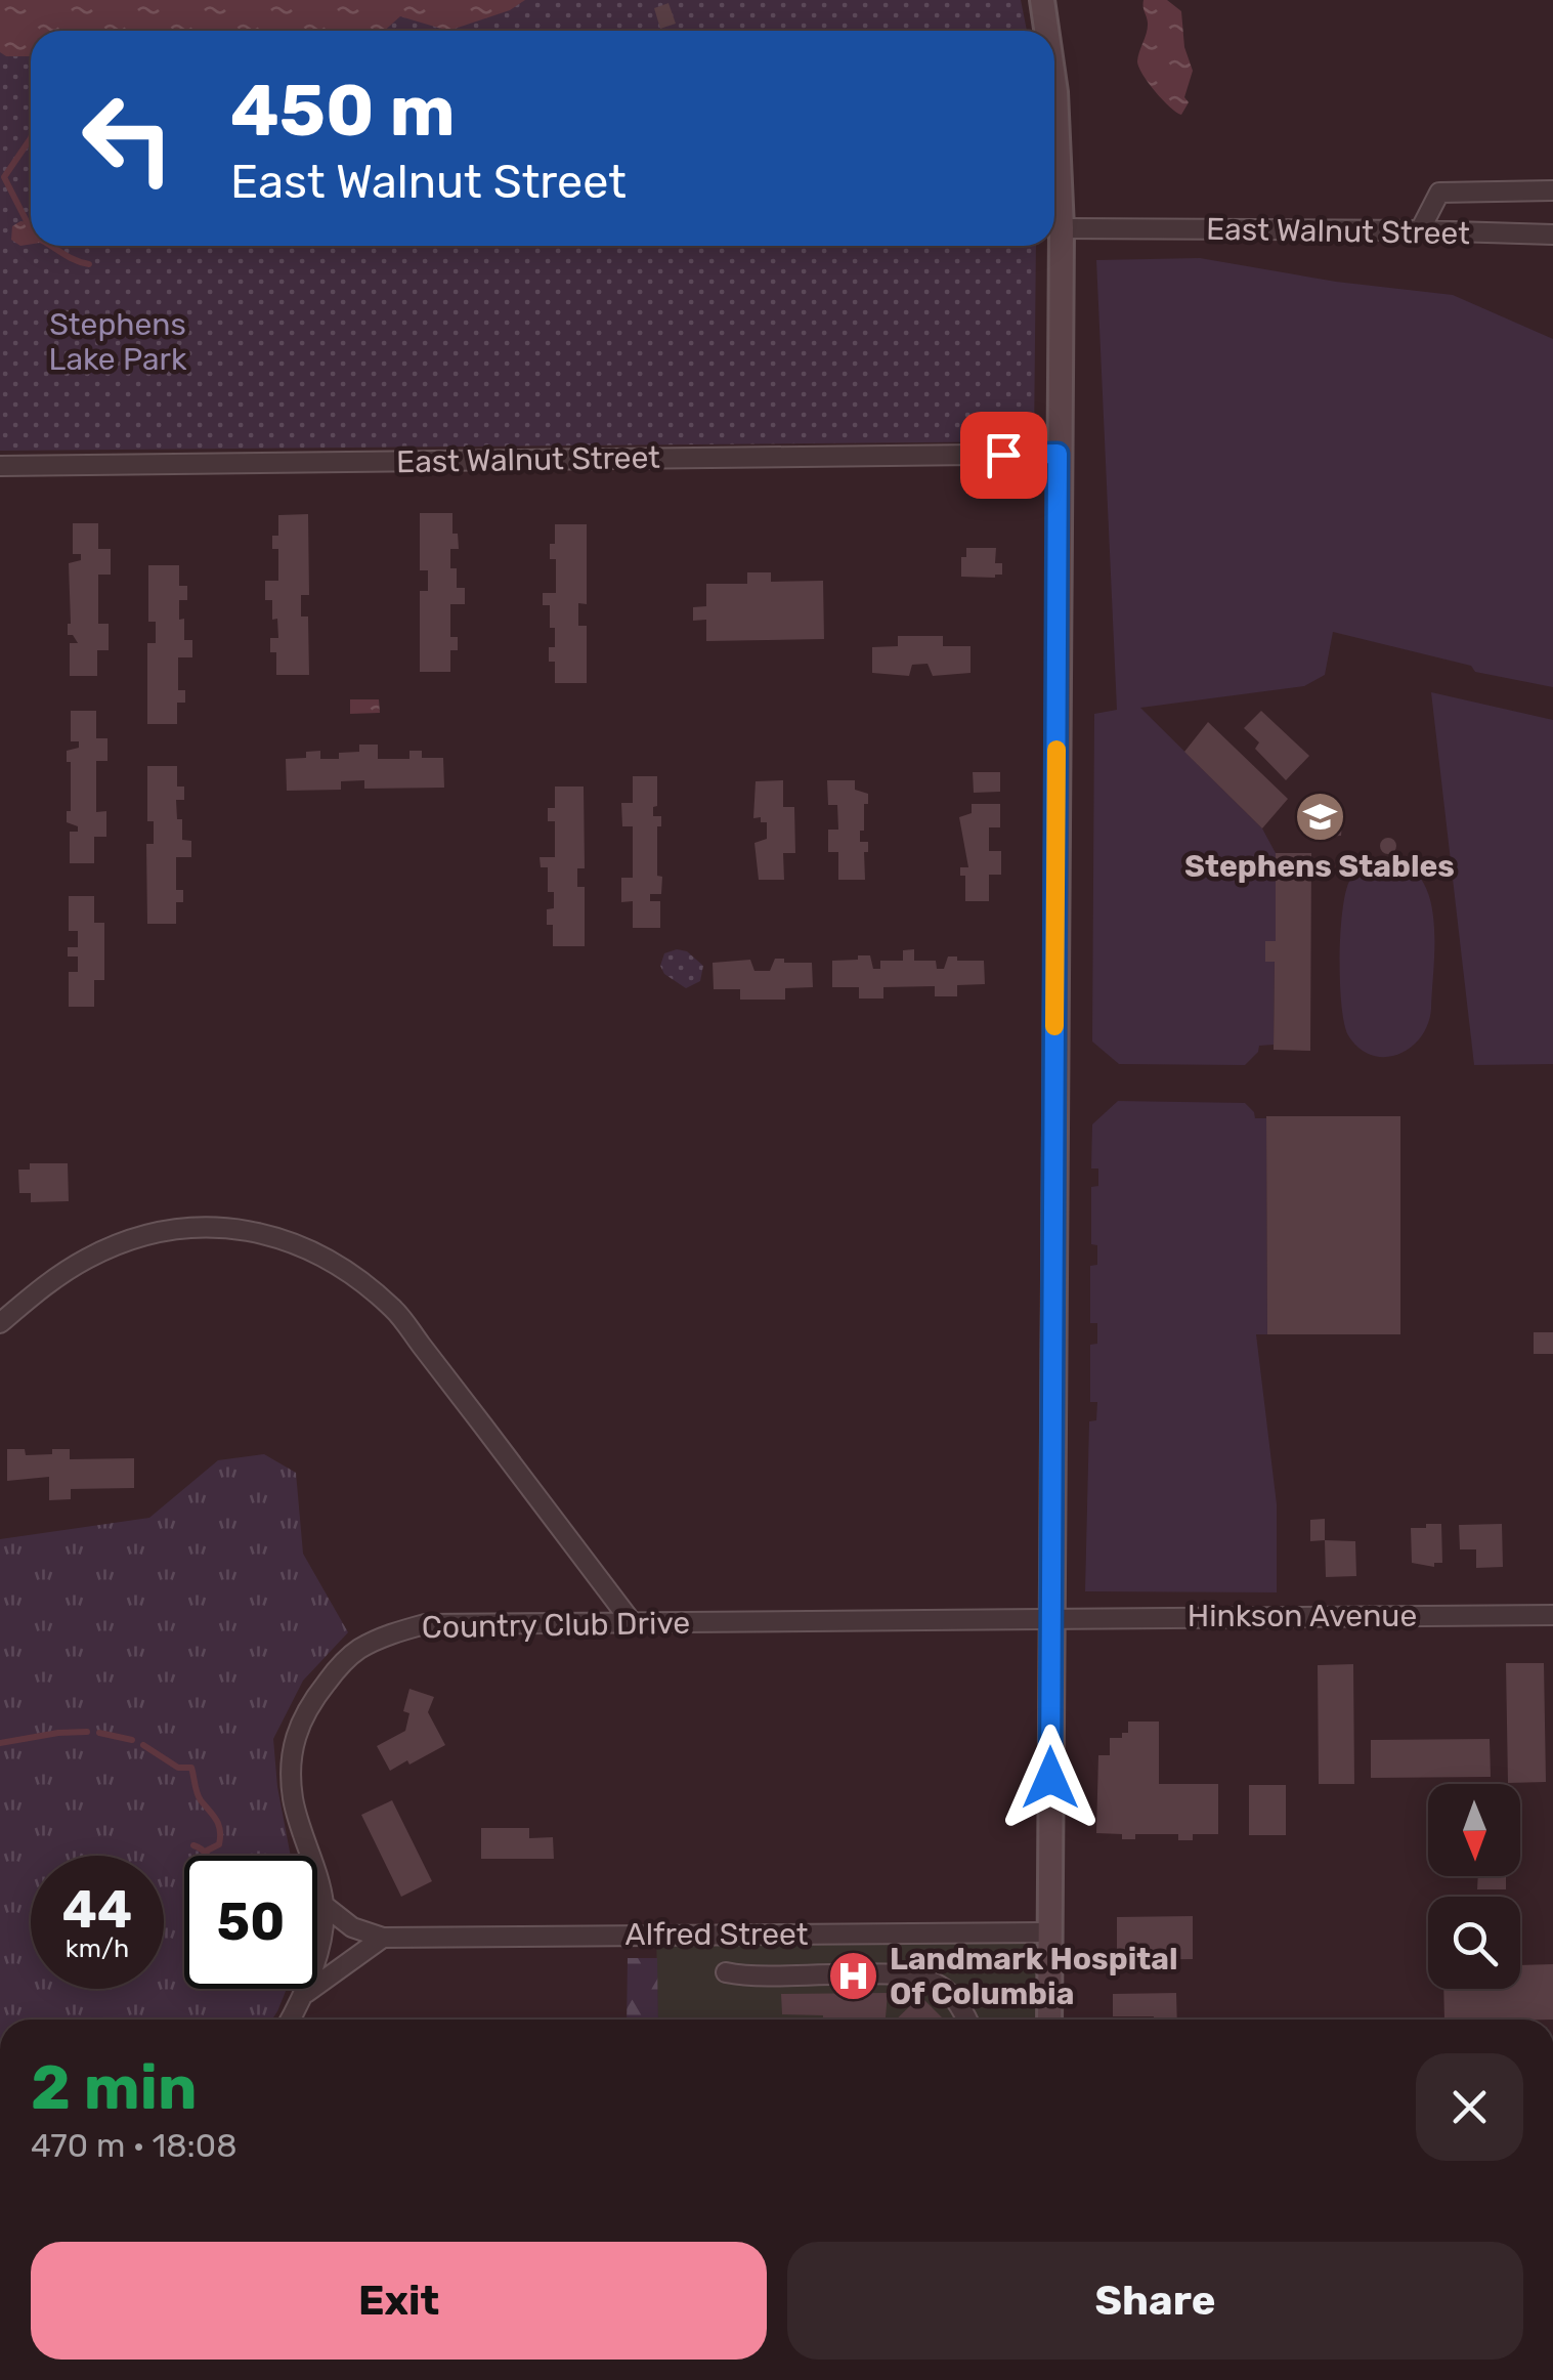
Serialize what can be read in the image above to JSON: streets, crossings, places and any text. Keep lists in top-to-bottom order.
{
  "streets": {
    "street": [
      "East Walnut Street",
      "Hinkson Avenue",
      "Country Club Drive",
      "Alfred Street"
    ]
  },
  "crossings": [
    ["Hinkson Avenue", "Country Club Drive"],
    ["Country Club Drive", "Alfred Street"]
  ],
  "parks": ["Stephens Lake Park"],
  "places": {
    "school or university": ["Stephens Stables"],
    "hospital": ["Landmark Hospital Of Columbia"]
  },
  "north": "bottom",
  "page": {
    "turn": ["450 m", "East Walnut Street"],
    "speed": "44 km/h",
    "limit": "50",
    "heading": ["2 min", "470 m · 18:08"],
    "buttons": ["Exit", "Share"]
  }
}
